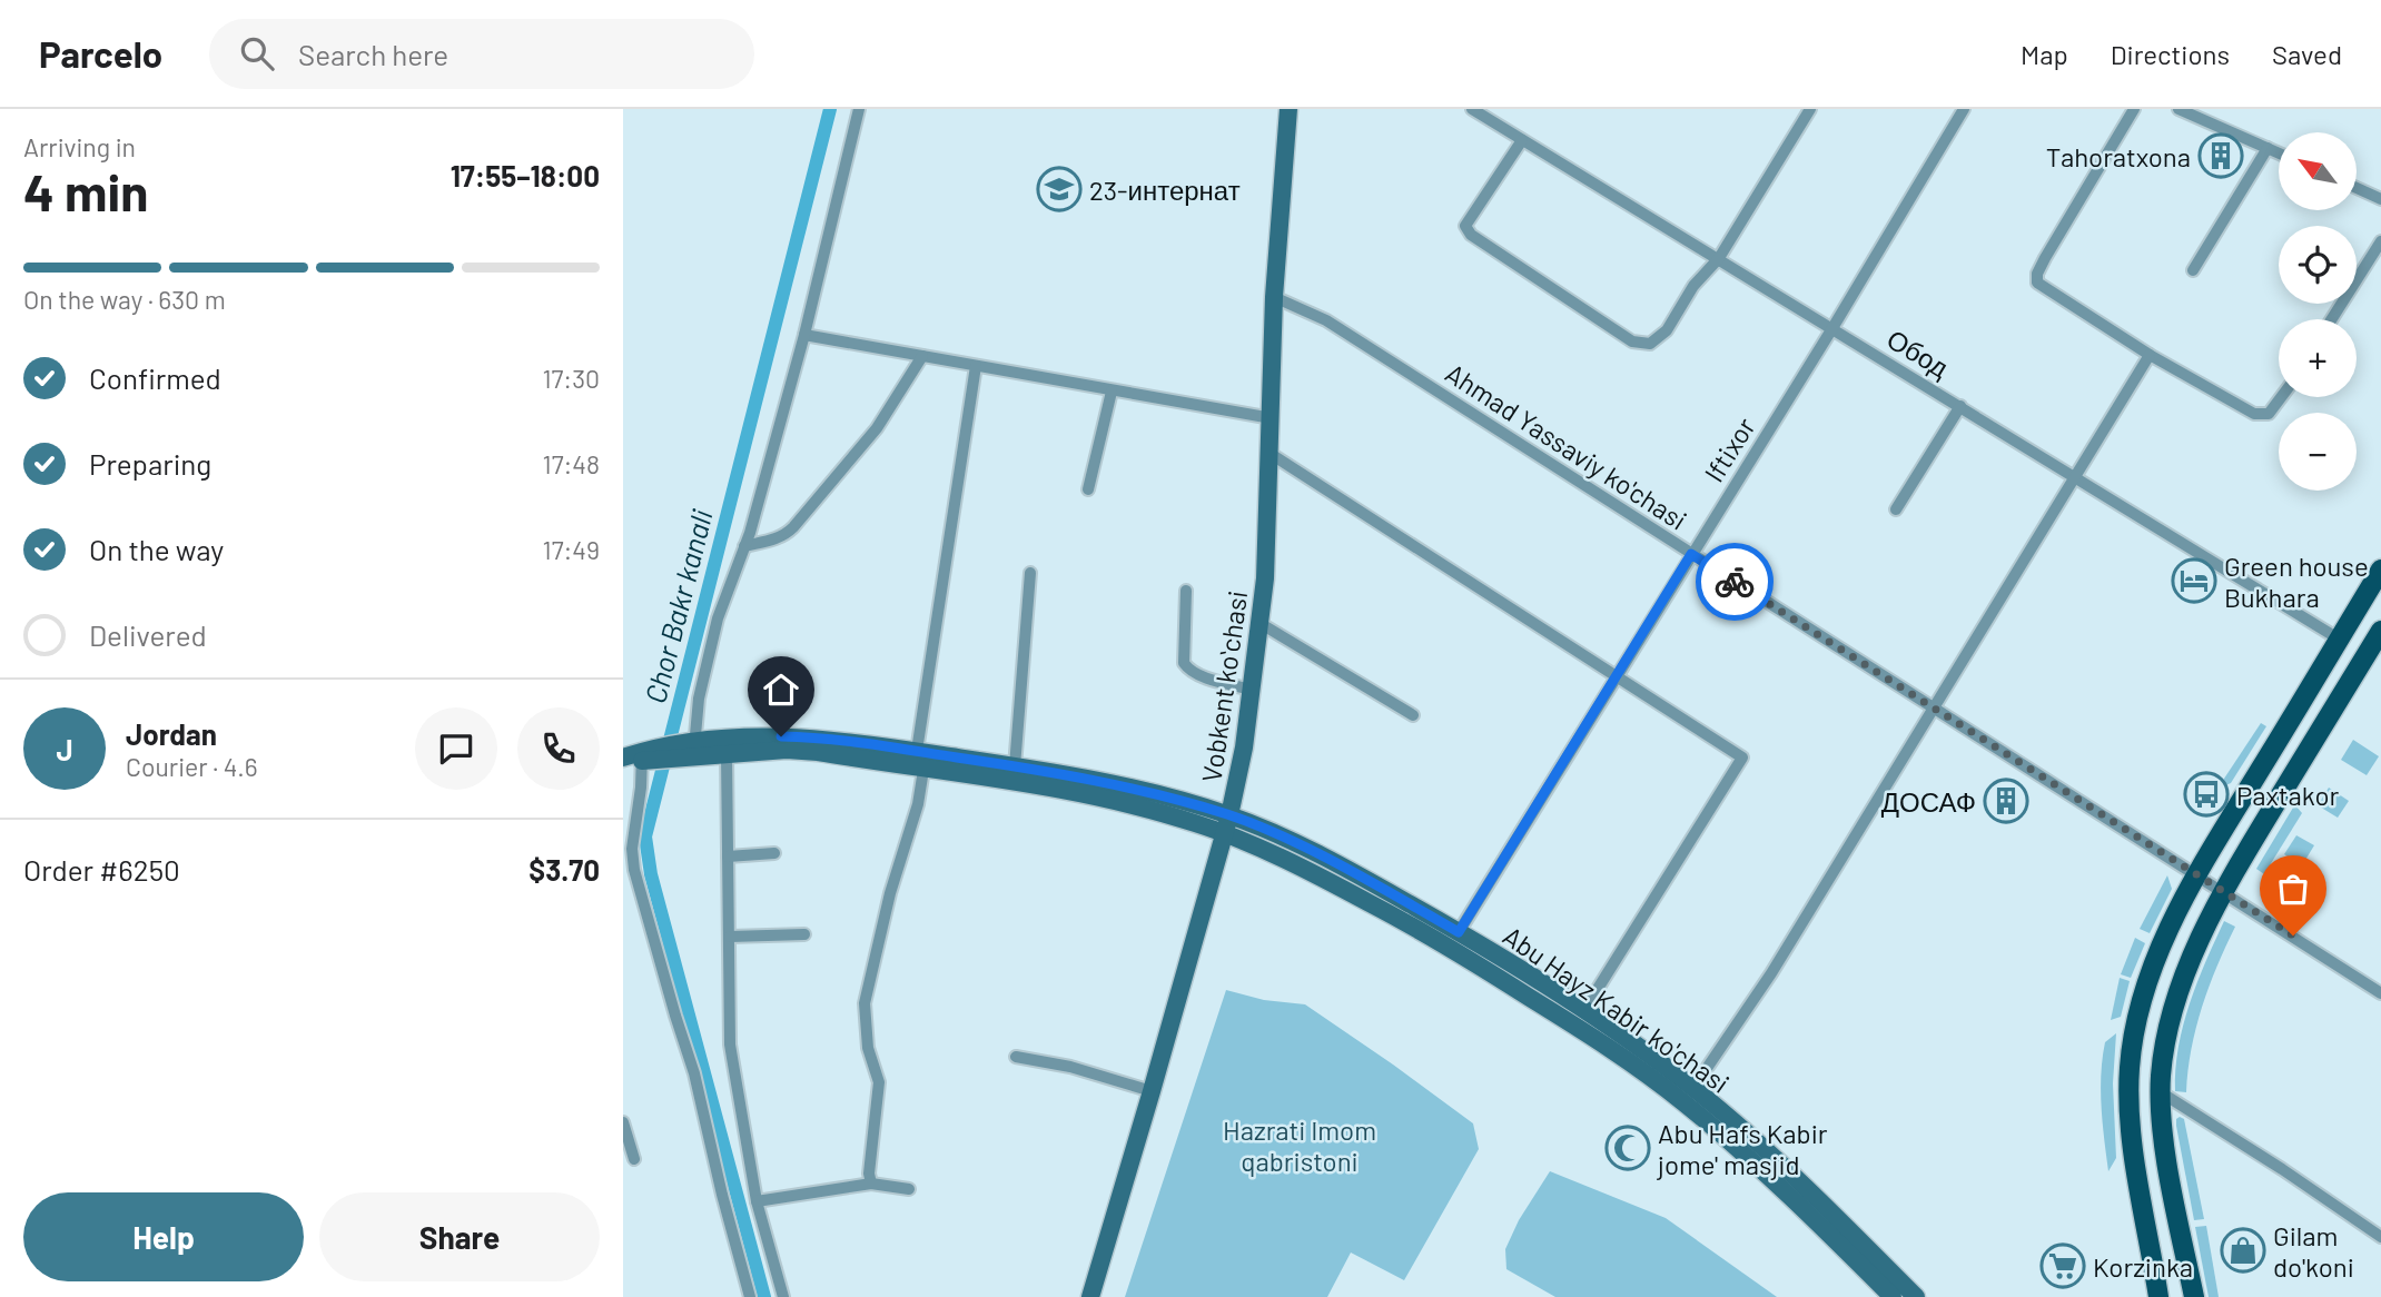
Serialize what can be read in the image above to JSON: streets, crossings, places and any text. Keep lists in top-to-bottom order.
{
  "streets": {
    "main road": ["Vobkent koʻchasi", "Abu Hayz Kabir ko'chasi"],
    "street": ["Обод", "Ahmad Yassaviy ko'chasi", "Iftixor"]
  },
  "crossings": [
    ["Обод", "Iftixor"],
    ["Ahmad Yassaviy ko'chasi", "Iftixor"],
    ["Ahmad Yassaviy ko'chasi", "Vobkent koʻchasi"],
    ["Iftixor", "Abu Hayz Kabir ko'chasi"],
    ["Vobkent koʻchasi", "Abu Hayz Kabir ko'chasi"]
  ],
  "water": ["Chor Bakr kanali"],
  "parks": ["Hazrati Imom qabristoni"],
  "places": {
    "building": ["Tahoratxona", "ДОСАФ"],
    "school or university": ["23-интернат"],
    "hotel": ["Green house Bukhara"],
    "bus stop": ["Paxtakor"],
    "mosque": ["Abu Hafs Kabir jome' masjid"],
    "shop": ["Gilam do'koni"],
    "supermarket": ["Korzinka"]
  },
  "north": "top left",
  "page": {
    "header": "Parcelo",
    "search": "Search here",
    "nav": ["Map", "Directions", "Saved"],
    "heading": ["4 min", "Arriving in", "17:55–18:00"],
    "panel": [
      "Jordan",
      "Courier · 4.6",
      "Order #6250",
      "$3.70"
    ],
    "map_buttons": ["+", "−"],
    "bar": "On the way · 630 m",
    "list": [
      ["Confirmed", "17:30"],
      ["Preparing", "17:48"],
      ["On the way", "17:49"],
      "Delivered"
    ],
    "round": "J",
    "buttons": ["Help", "Share"]
  }
}
